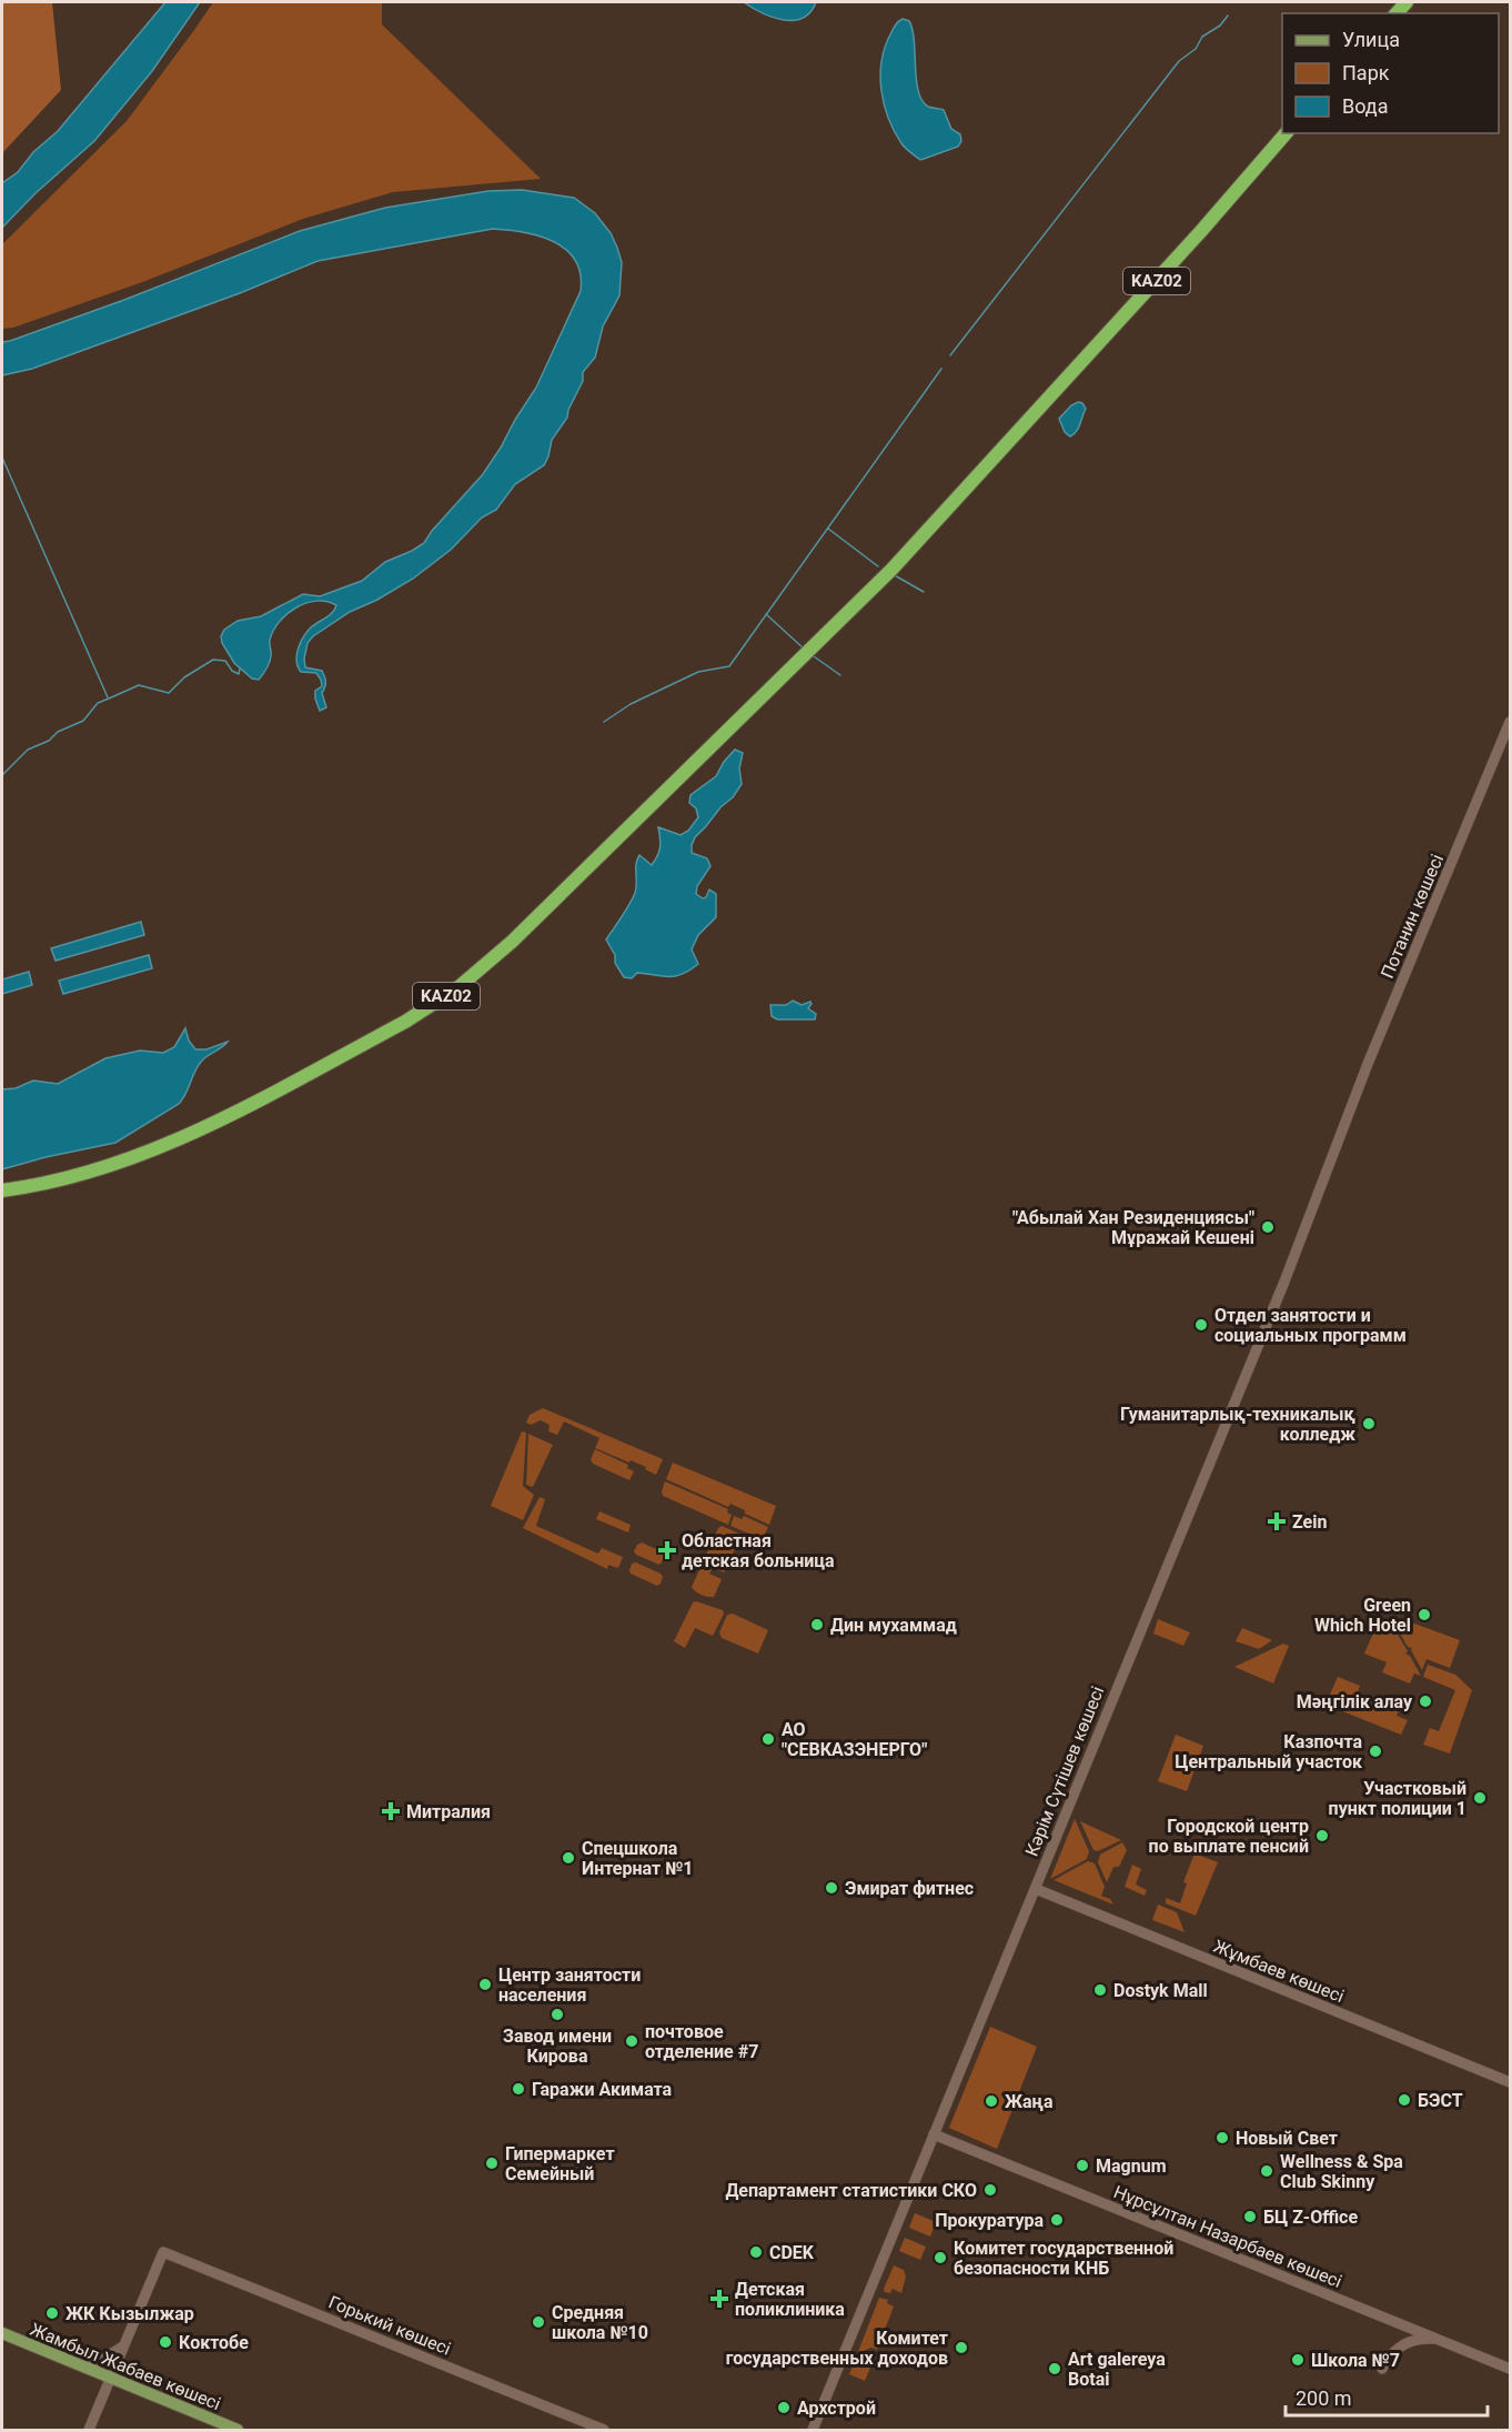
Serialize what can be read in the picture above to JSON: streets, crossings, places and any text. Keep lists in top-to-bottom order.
{
  "streets": {
    "highway": ["KAZ02"],
    "main road": [
      "Потанин көшесі",
      "Кәрім Сүтішев көшесі",
      "Жұмбаев көшесі",
      "Нұрсұлтан Назарбаев көшесі",
      "Горький көшесі",
      "Жамбыл Жабаев көшесі"
    ]
  },
  "crossings": [
    ["Потанин көшесі", "Кәрім Сүтішев көшесі"],
    ["Кәрім Сүтішев көшесі", "Жұмбаев көшесі"],
    ["Кәрім Сүтішев көшесі", "Нұрсұлтан Назарбаев көшесі"]
  ],
  "places": {
    "other": [
      "\"Абылай Хан Резиденциясы\" Мұражай Кешені",
      "Отдел занятости и социальных программ",
      "Гуманитарлық-техникалық колледж",
      "Green Which Hotel",
      "Дин мухаммад",
      "Мәңгілік алау",
      "АО \"СЕВКАЗЭНЕРГО\"",
      "Казпочта Центральный участок",
      "Участковый пункт полиции 1",
      "Городской центр по выплате пенсий",
      "Спецшкола Интернат №1",
      "Эмират фитнес",
      "Центр занятости населения",
      "Dostyk Mall",
      "Завод имени Кирова",
      "почтовое отделение #7",
      "Гаражи Акимата",
      "БЭСТ",
      "Жаңа",
      "Новый Свет",
      "Гипермаркет Семейный",
      "Magnum",
      "Wellness & Spa Club Skinny",
      "Департамент статистики СКО",
      "БЦ Z-Office",
      "Прокуратура",
      "CDEK",
      "Комитет государственной безопасности КНБ",
      "ЖК Кызылжар",
      "Средняя школа №10",
      "Коктобе",
      "Комитет государственных доходов",
      "Школа №7",
      "Art galereya Botai",
      "Архстрой"
    ],
    "health": [
      "Zein",
      "Областная детская больница",
      "Митралия",
      "Детская поликлиника"
    ]
  },
  "legend": ["Улица", "Парк", "Вода"],
  "scale_bar": "200 m"
}
